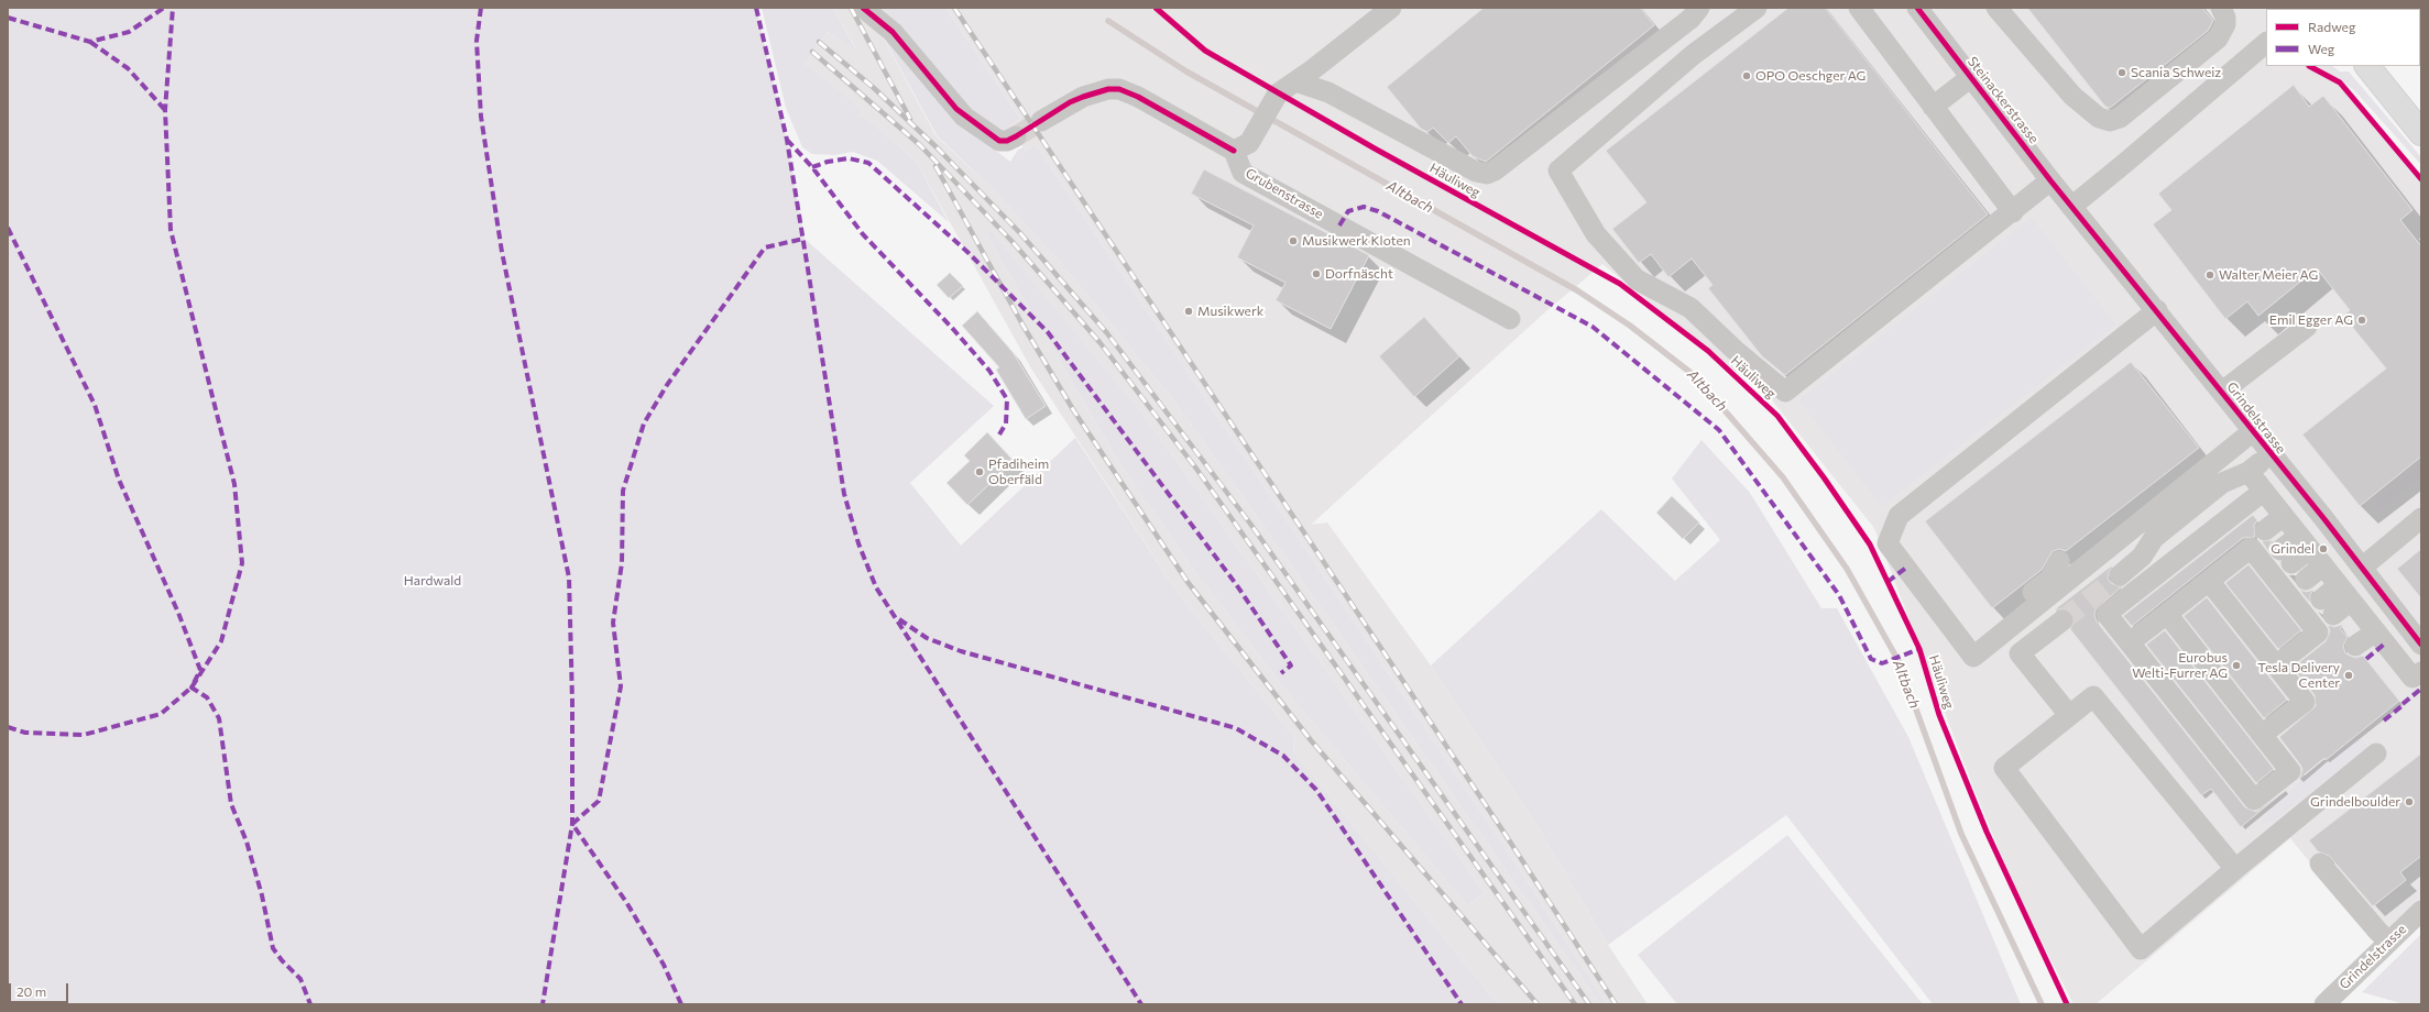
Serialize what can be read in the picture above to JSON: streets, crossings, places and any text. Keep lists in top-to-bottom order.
{
  "streets": {
    "street": ["Steinackerstrasse", "Grubenstrasse", "Grindelstrasse"],
    "cycle path": ["Häuliweg"]
  },
  "crossings": [
    ["Steinackerstrasse", "Grindelstrasse"]
  ],
  "water": ["Altbach"],
  "parks": ["Hardwald"],
  "places": [
    "Scania Schweiz",
    "OPO Oeschger AG",
    "Musikwerk Kloten",
    "Dorfnäscht",
    "Walter Meier AG",
    "Musikwerk",
    "Emil Egger AG",
    "Pfadiheim Oberfäld",
    "Grindel",
    "Eurobus Welti-Furrer AG",
    "Tesla Delivery Center",
    "Grindelboulder"
  ],
  "legend": ["Radweg", "Weg"],
  "scale_bar": "20 m"
}
